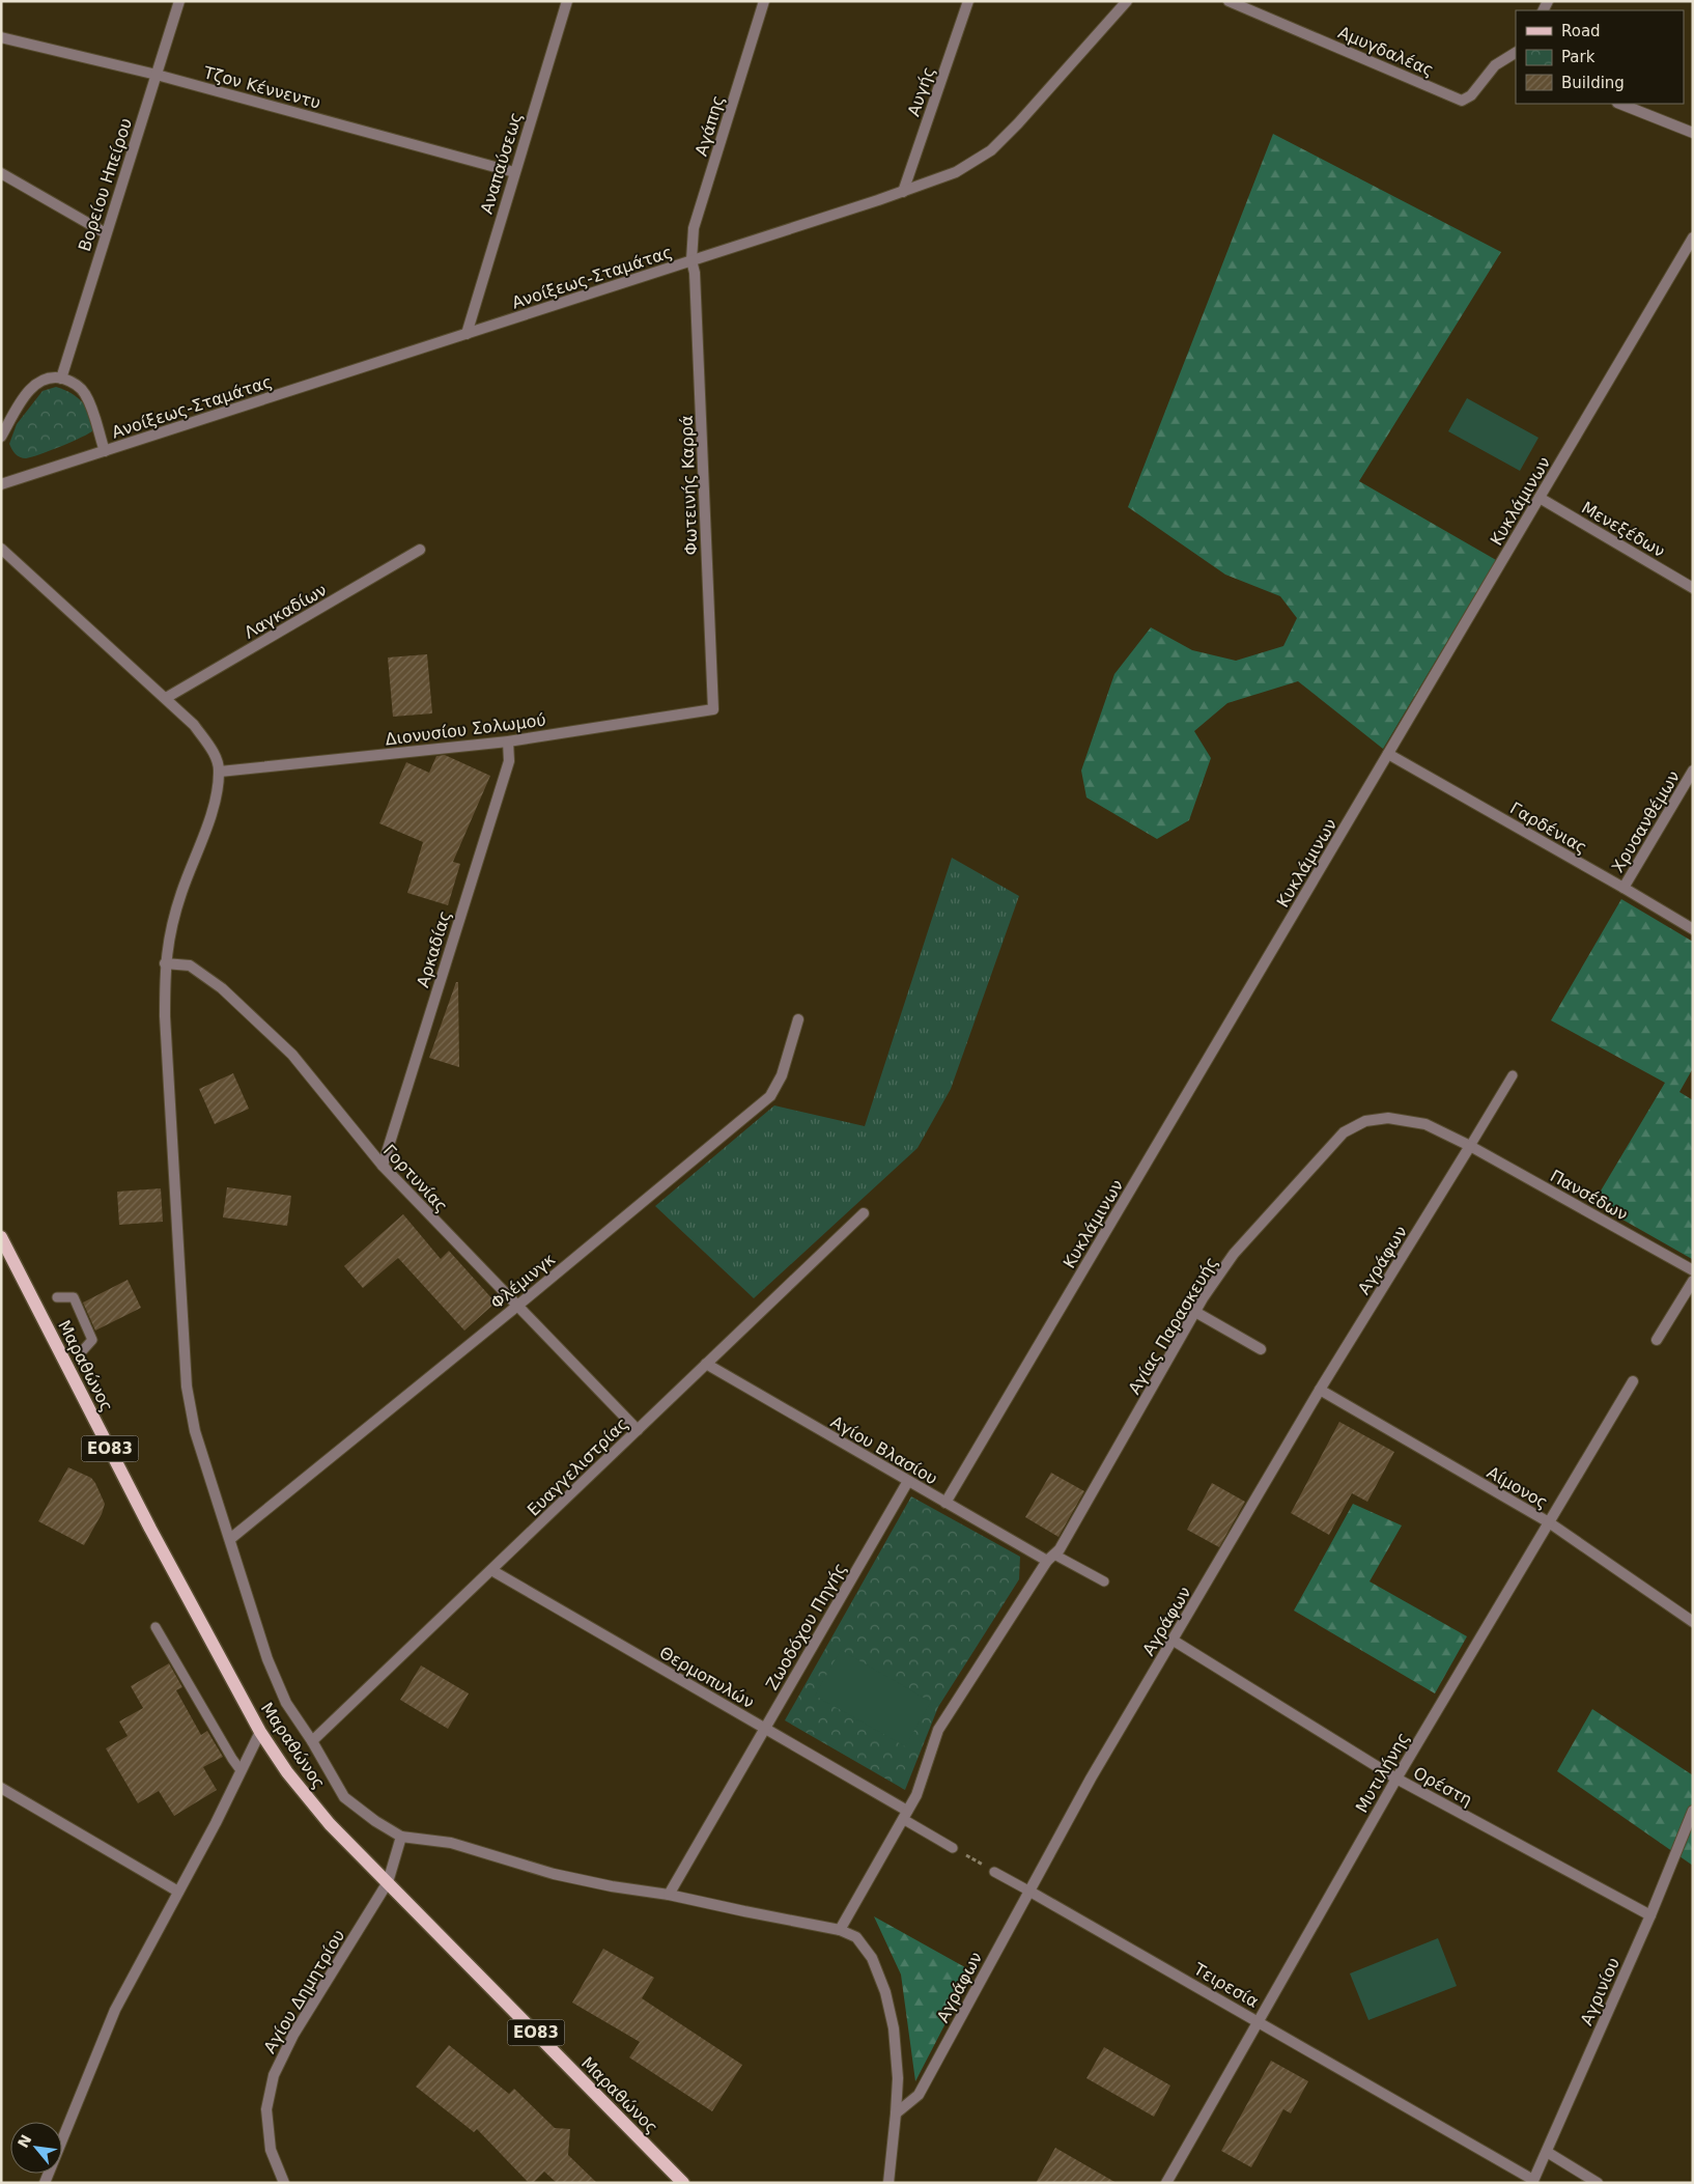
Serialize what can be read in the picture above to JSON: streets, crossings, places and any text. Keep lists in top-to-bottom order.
{
  "streets": {
    "main road": ["Μαραθώνος", "ΕΟ83"],
    "street": [
      "Αμυγδαλέας",
      "Τζον Κέννεντυ",
      "Αυγής",
      "Αγάπης",
      "Αναπαύσεως",
      "Βορείου Ηπείρου",
      "Ανοίξεως-Σταμάτας",
      "Φωτεινής Καρρά",
      "Κυκλάμινων",
      "Μενεξέδων",
      "Λαγκαδίων",
      "Διονυσίου Σολωμού",
      "Χρυσανθέμων",
      "Γαρδένιας",
      "Αρκαδίας",
      "Γορτυνίας",
      "Πανσέδων",
      "Αγράφων",
      "Φλέμινγκ",
      "Αγίας Παρασκευής",
      "Αγίου Βλασίου",
      "Ευαγγελιστρίας",
      "Αίμονος",
      "Ζωοδόχου Πηγής",
      "Θερμοπυλών",
      "Μυτιλήνης",
      "Ορέστη",
      "Τειρεσία",
      "Αγίου Δημητρίου",
      "Αγρινίου"
    ]
  },
  "crossings": [
    ["Τζον Κέννεντυ", "Αναπαύσεως"],
    ["Τζον Κέννεντυ", "Βορείου Ηπείρου"],
    ["Αυγής", "Ανοίξεως-Σταμάτας"],
    ["Αγάπης", "Ανοίξεως-Σταμάτας"],
    ["Αγάπης", "Φωτεινής Καρρά"],
    ["Αναπαύσεως", "Ανοίξεως-Σταμάτας"],
    ["Ανοίξεως-Σταμάτας", "Φωτεινής Καρρά"],
    ["Φωτεινής Καρρά", "Διονυσίου Σολωμού"],
    ["Κυκλάμινων", "Μενεξέδων"],
    ["Κυκλάμινων", "Γαρδένιας"],
    ["Κυκλάμινων", "Αγίου Βλασίου"],
    ["Διονυσίου Σολωμού", "Αρκαδίας"],
    ["Χρυσανθέμων", "Γαρδένιας"],
    ["Αρκαδίας", "Γορτυνίας"],
    ["Γορτυνίας", "Φλέμινγκ"],
    ["Γορτυνίας", "Ευαγγελιστρίας"],
    ["Πανσέδων", "Αγράφων"],
    ["Πανσέδων", "Αγίας Παρασκευής"],
    ["Αγράφων", "Αγίας Παρασκευής"],
    ["Αγράφων", "Αίμονος"],
    ["Αγράφων", "Ορέστη"],
    ["Αγράφων", "Τειρεσία"],
    ["Αγίας Παρασκευής", "Αγίου Βλασίου"],
    ["Αγίας Παρασκευής", "Θερμοπυλών"],
    ["Μαραθώνος", "Αγίου Δημητρίου"],
    ["Αγίου Βλασίου", "Ευαγγελιστρίας"],
    ["Αγίου Βλασίου", "Ζωοδόχου Πηγής"],
    ["Ευαγγελιστρίας", "Θερμοπυλών"],
    ["Αίμονος", "Μυτιλήνης"],
    ["Ζωοδόχου Πηγής", "Θερμοπυλών"],
    ["Μυτιλήνης", "Ορέστη"],
    ["Μυτιλήνης", "Τειρεσία"],
    ["Ορέστη", "Αγρινίου"],
    ["Τειρεσία", "Αγρινίου"]
  ],
  "legend": ["Road", "Park", "Building"],
  "north": "top left"
}
